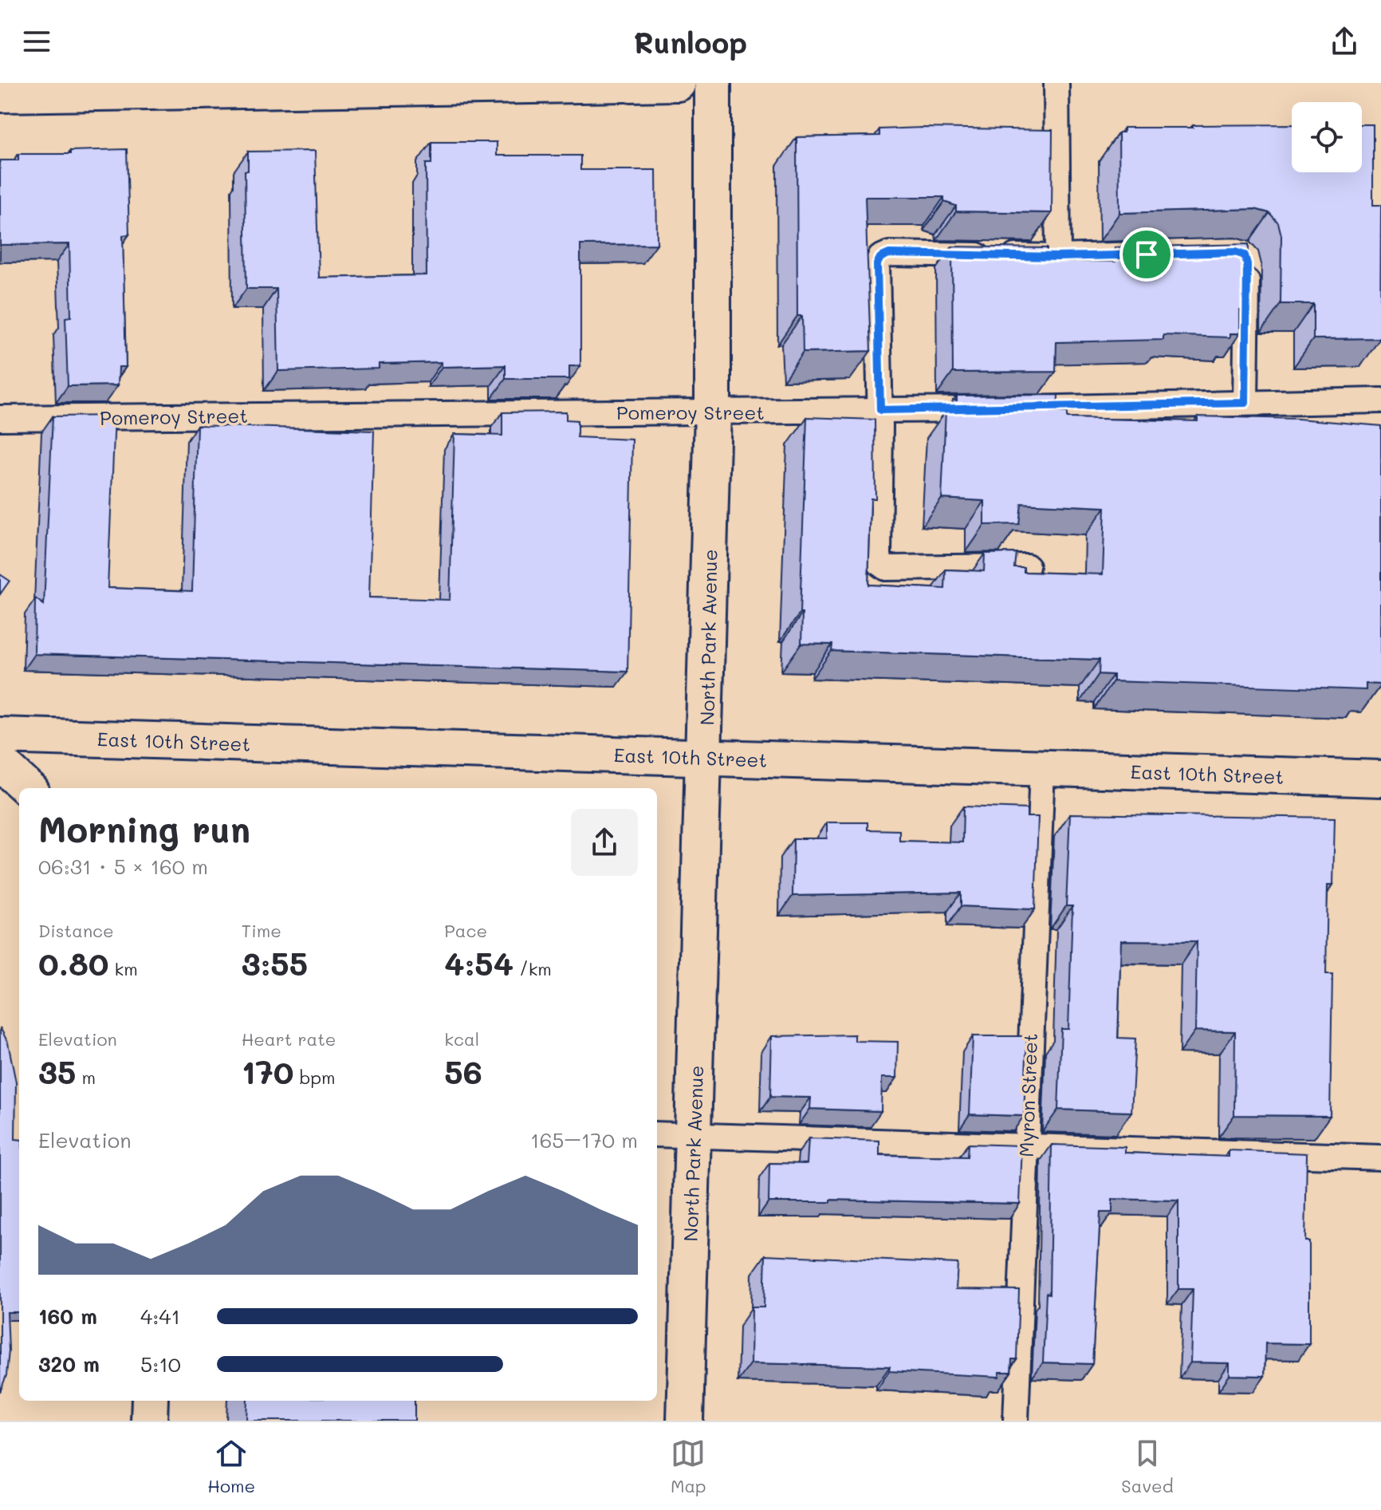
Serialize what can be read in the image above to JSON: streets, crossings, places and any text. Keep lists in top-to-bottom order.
{
  "streets": {
    "street": ["North Park Avenue", "East 10th Street"],
    "lane": ["Pomeroy Street", "Myron Street"]
  },
  "crossings": [
    ["Pomeroy Street", "North Park Avenue"],
    ["North Park Avenue", "East 10th Street"],
    ["East 10th Street", "Myron Street"]
  ],
  "page": {
    "header": "Runloop",
    "heading": ["Morning run", "06:31 · 5 × 160 m"],
    "stats": [
      ["Distance", "0.80 km"],
      ["Time", "3:55"],
      ["Pace", "4:54 /km"],
      ["Elevation", "35 m"],
      ["Heart rate", "170 bpm"],
      ["kcal", "56"]
    ],
    "chart": ["Elevation", "165–170 m"],
    "list": [
      {
        "name": "160 m",
        "note": "4:41"
      },
      {
        "name": "320 m",
        "note": "5:10"
      }
    ],
    "tabs": ["Home", "Map", "Saved"]
  }
}
